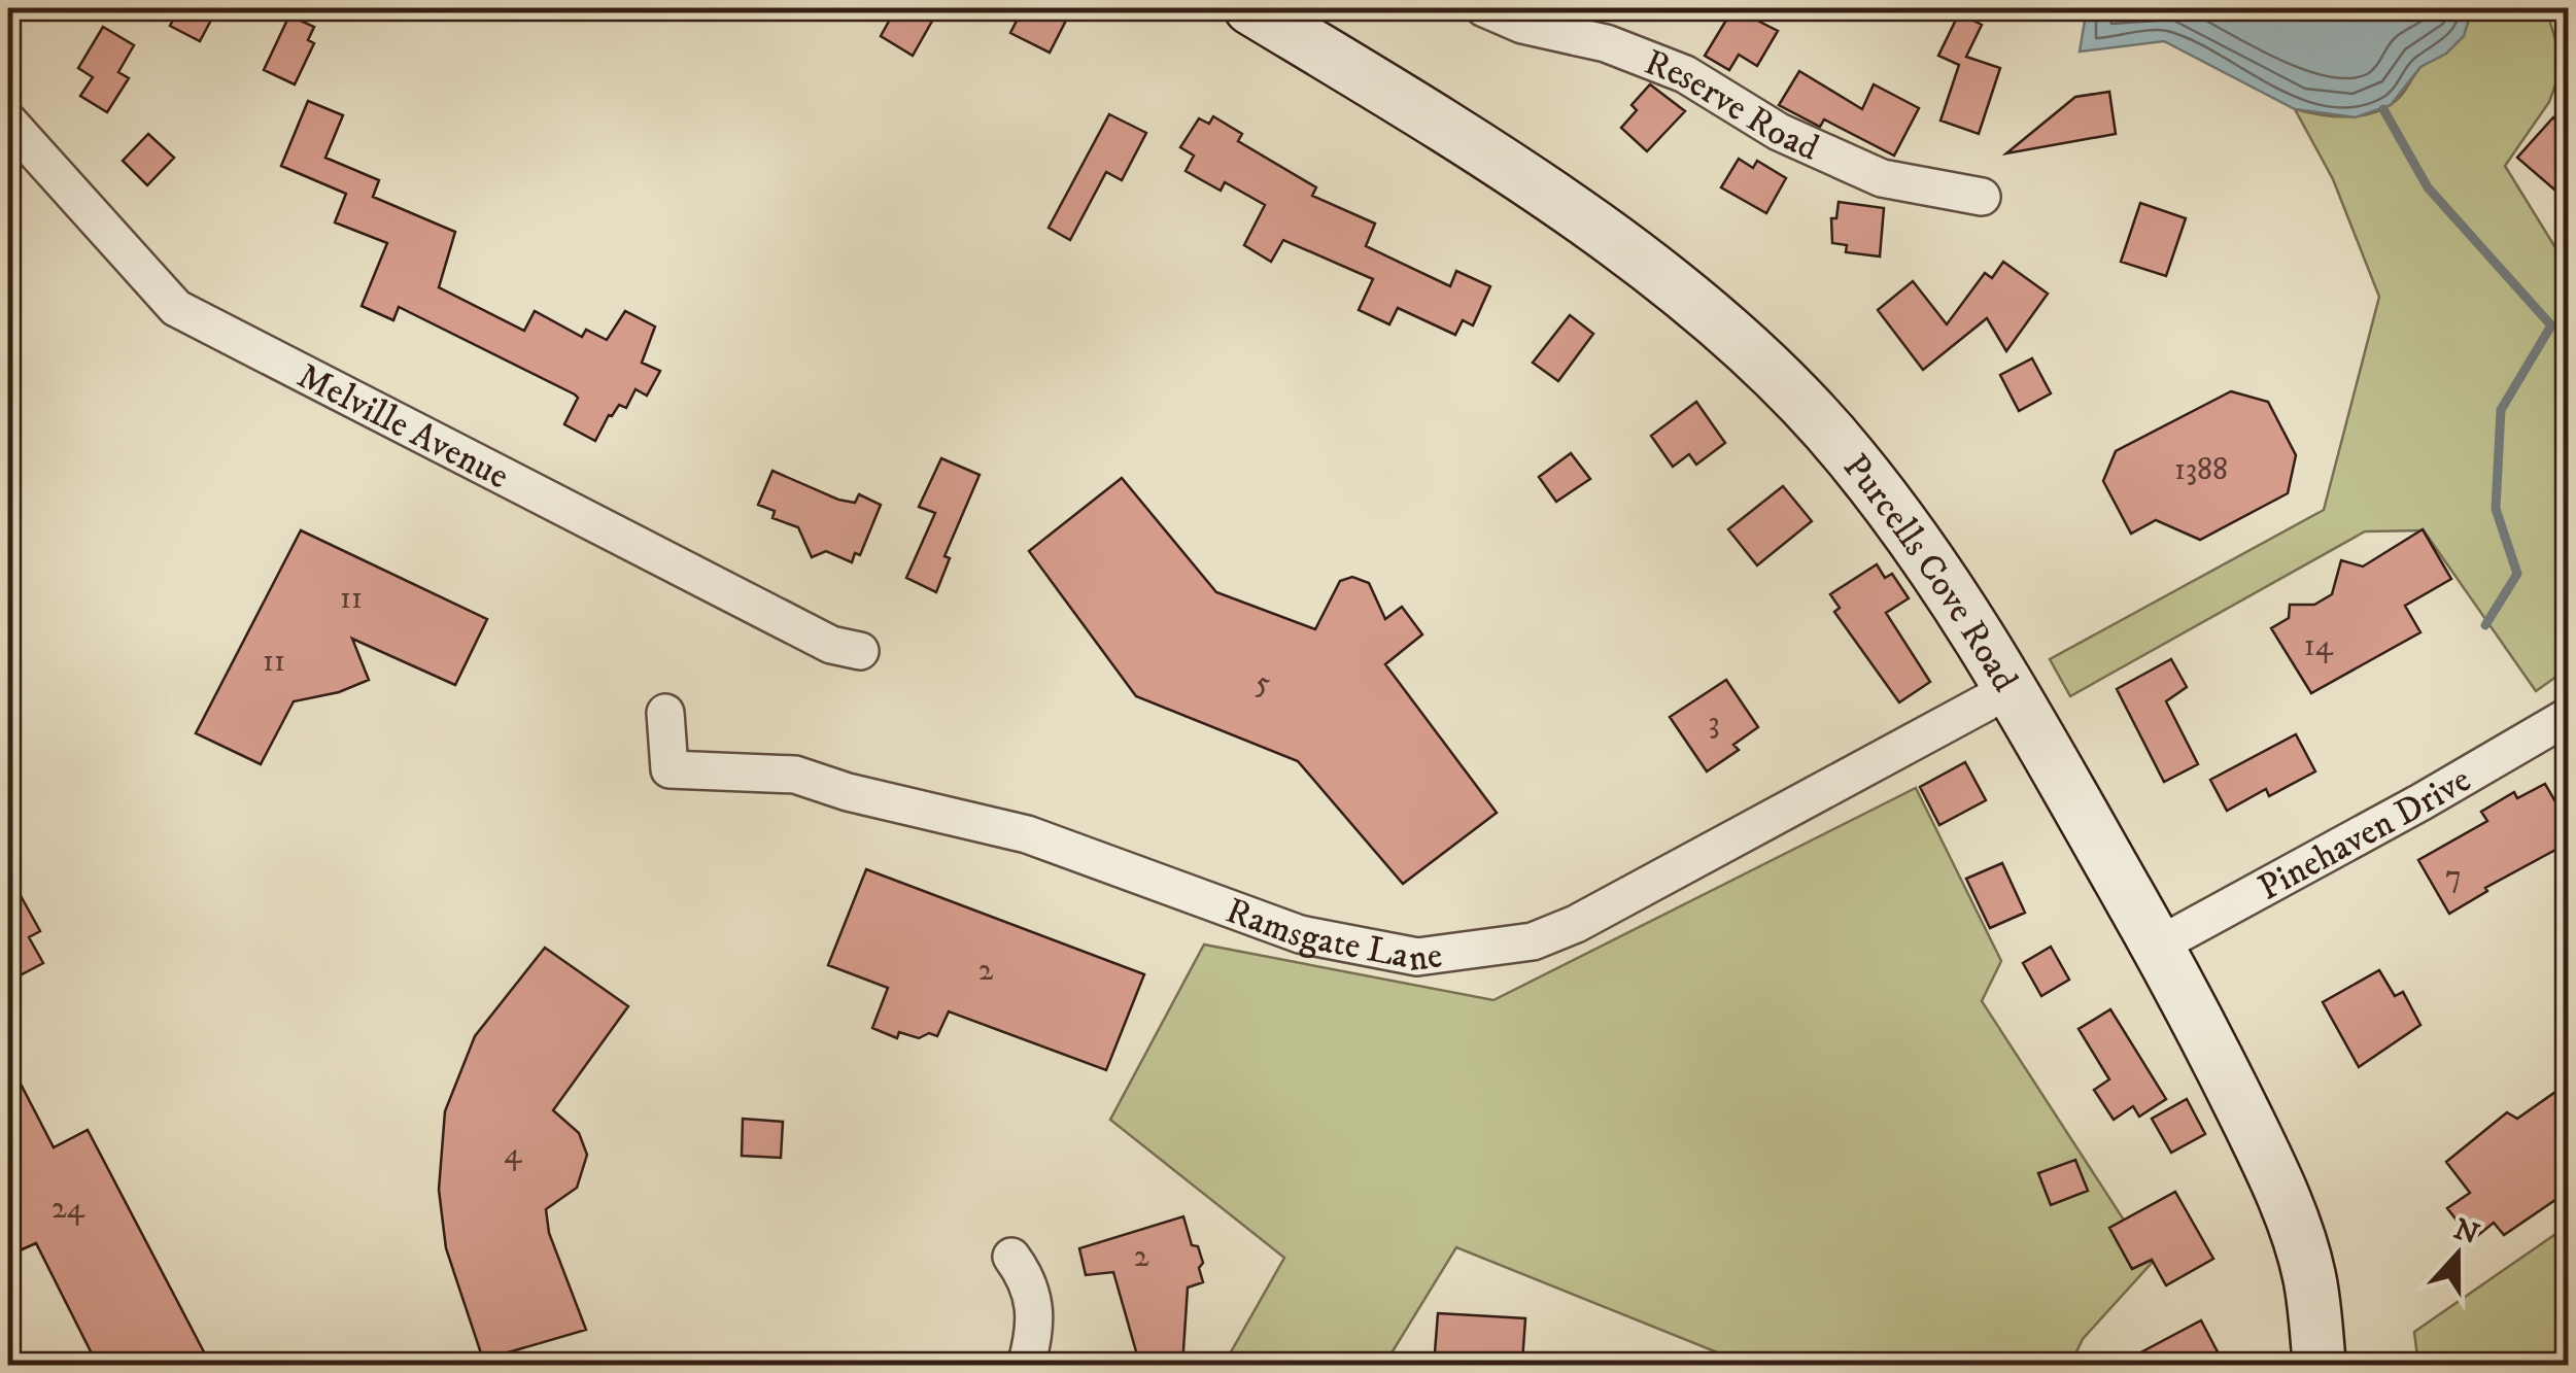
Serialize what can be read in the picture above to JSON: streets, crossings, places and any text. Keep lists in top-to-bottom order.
{
  "streets": {
    "main road": ["Purcells Cove Road"],
    "street": [
      "Reserve Road",
      "Melville Avenue",
      "Pinehaven Drive",
      "Ramsgate Lane"
    ]
  },
  "crossings": [
    ["Purcells Cove Road", "Pinehaven Drive"],
    ["Purcells Cove Road", "Ramsgate Lane"]
  ],
  "house_numbers": [
    "1388",
    "11",
    "14",
    "11",
    "5",
    "3",
    "7",
    "2",
    "4",
    "24",
    "2"
  ],
  "north": "top"
}
